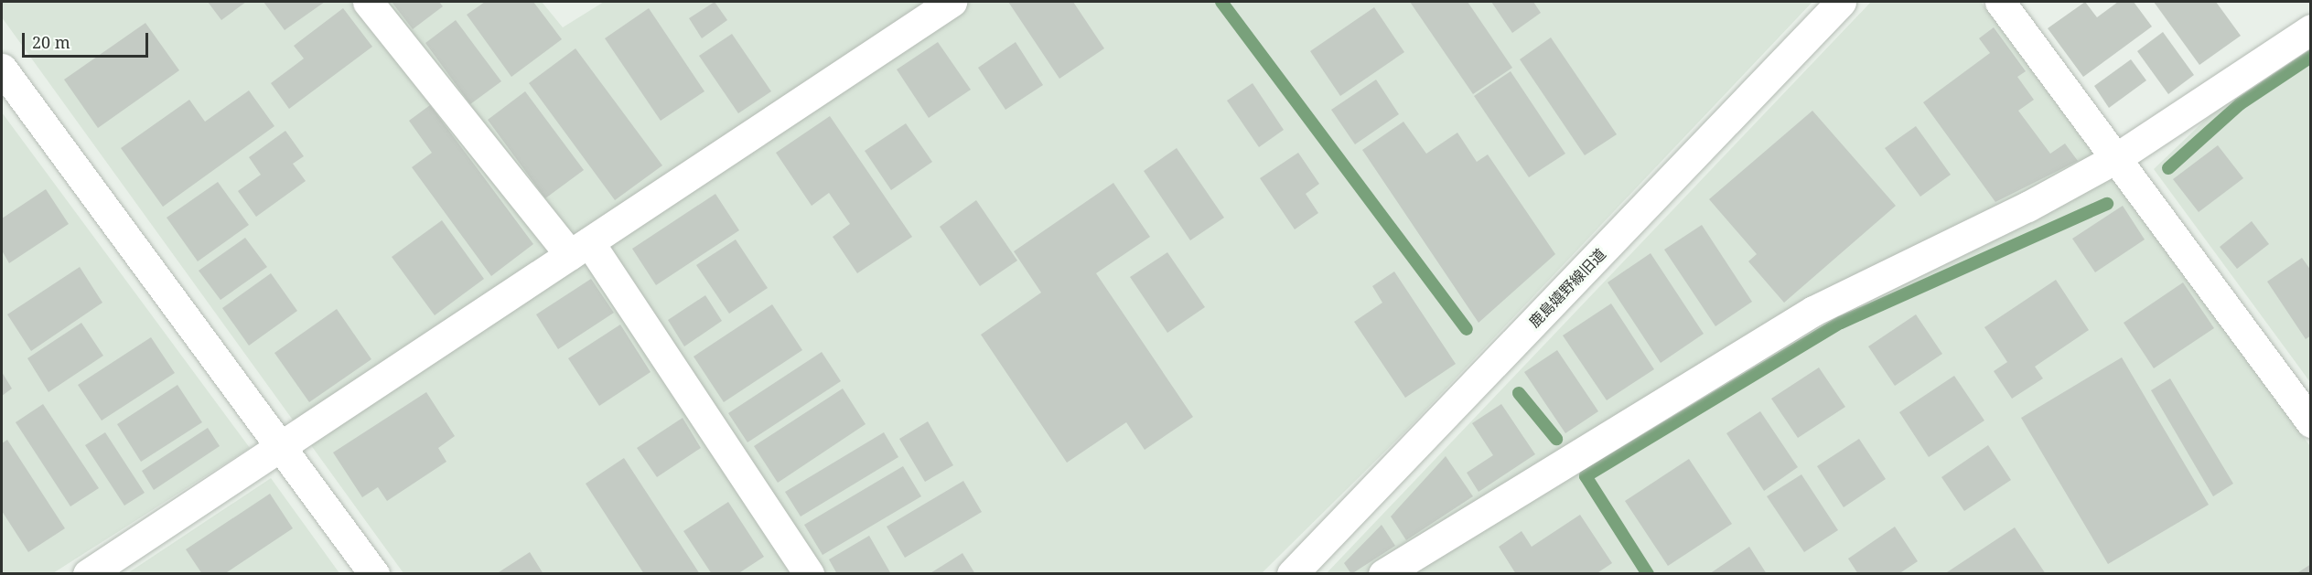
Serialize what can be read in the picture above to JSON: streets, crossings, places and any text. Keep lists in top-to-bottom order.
{
  "streets": {
    "street": ["鹿島嬉野線旧道"]
  },
  "scale_bar": "20 m"
}
